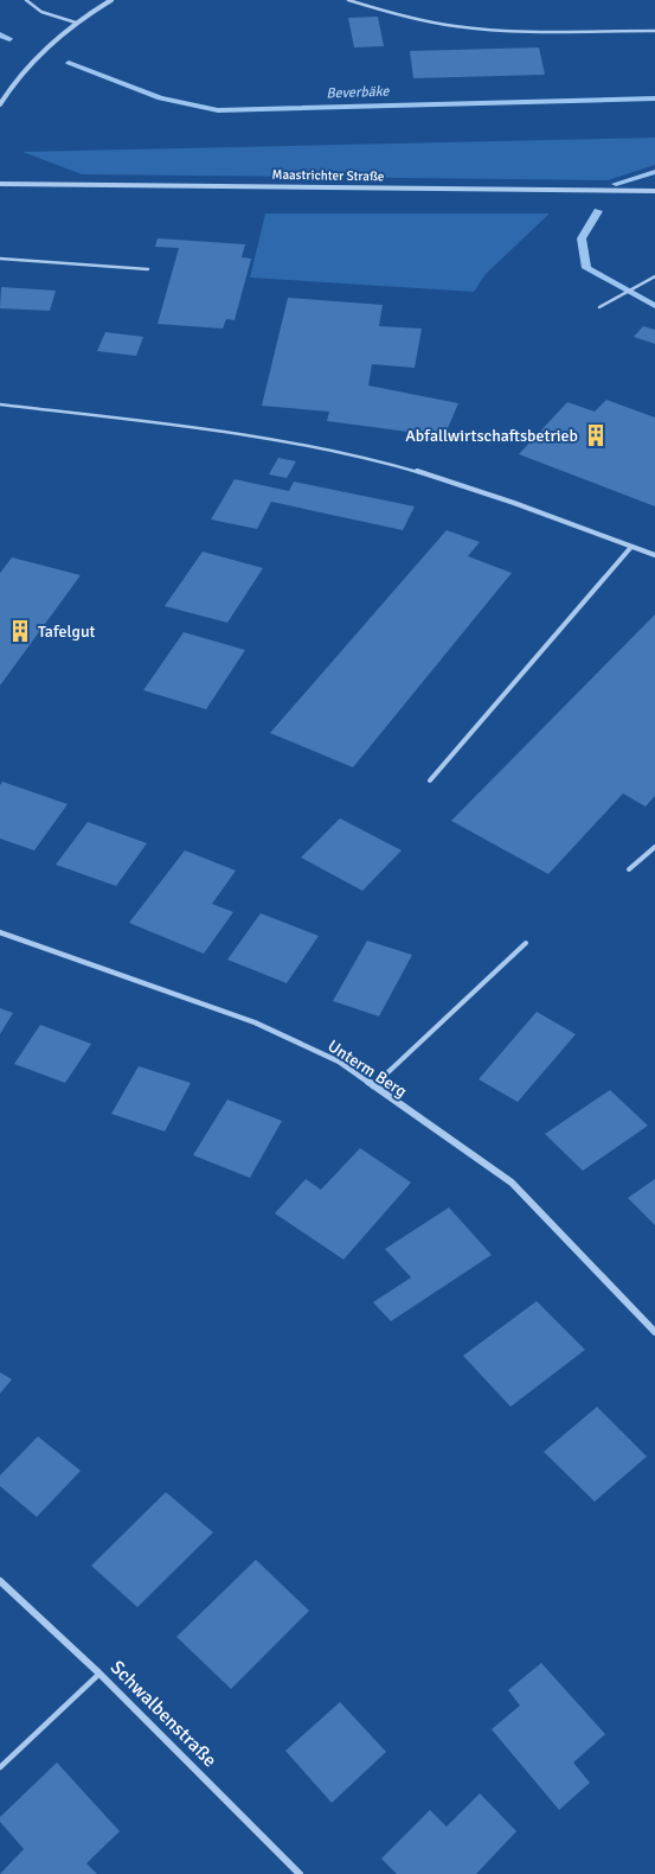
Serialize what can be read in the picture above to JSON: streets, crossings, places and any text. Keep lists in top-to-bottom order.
{
  "streets": {
    "street": ["Maastrichter Straße", "Unterm Berg", "Schwalbenstraße"]
  },
  "water": ["Beverbäke"],
  "places": {
    "building": ["Abfallwirtschaftsbetrieb", "Tafelgut"]
  }
}
